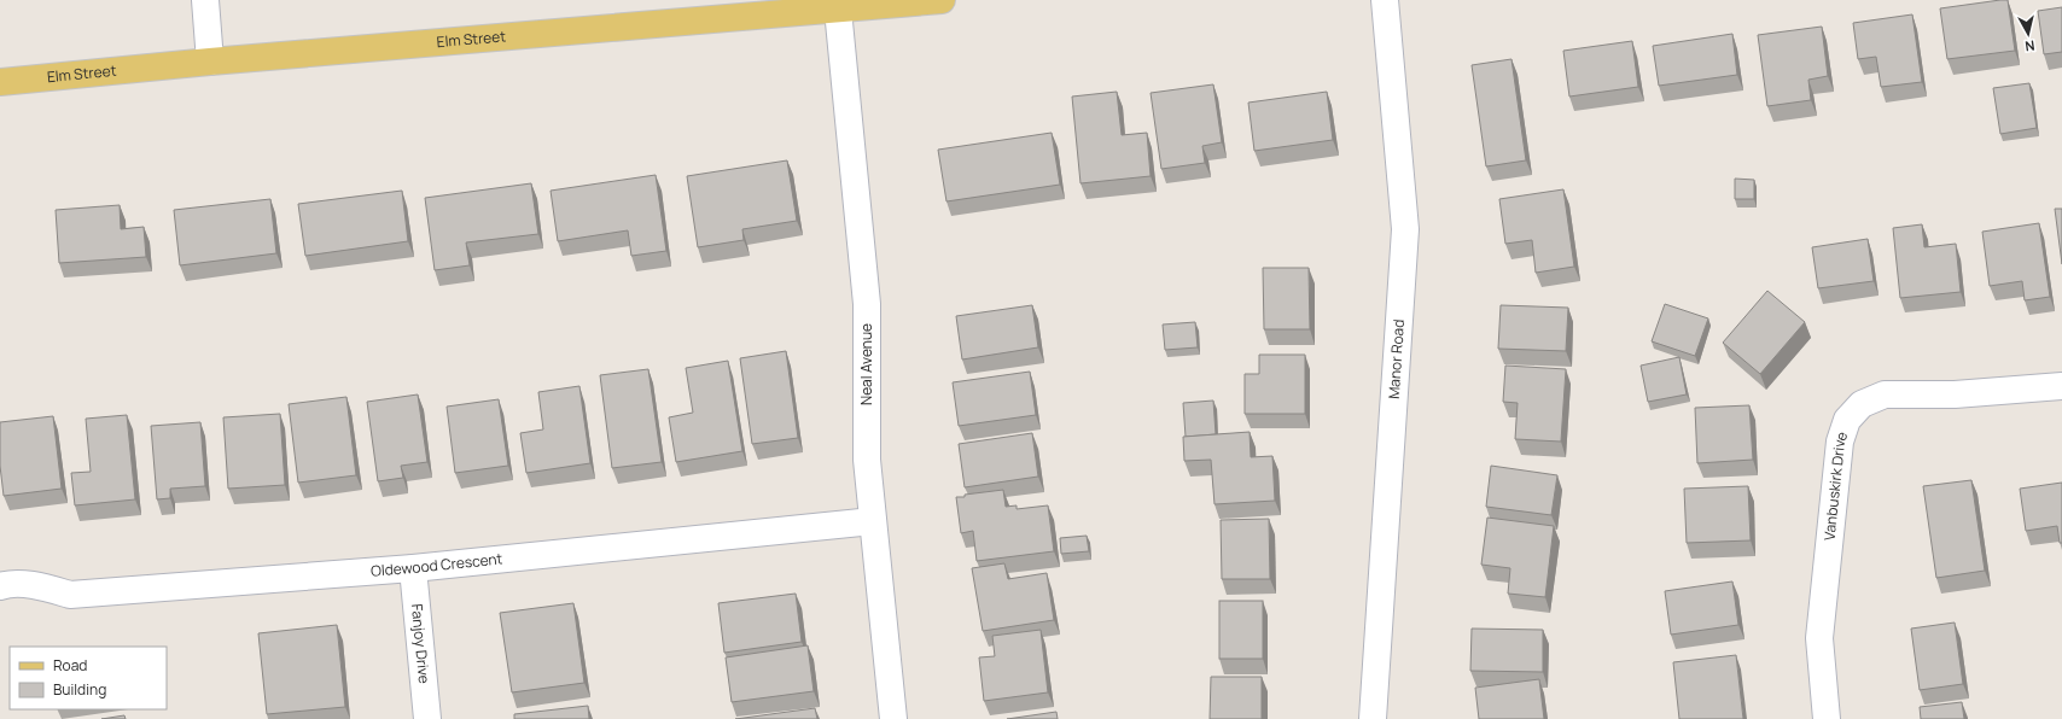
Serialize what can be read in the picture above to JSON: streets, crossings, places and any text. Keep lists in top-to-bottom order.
{
  "streets": {
    "main road": ["Elm Street"],
    "street": [
      "Manor Road",
      "Neal Avenue",
      "Vanbuskirk Drive",
      "Oldewood Crescent",
      "Fanjoy Drive"
    ]
  },
  "crossings": [
    ["Elm Street", "Neal Avenue"],
    ["Neal Avenue", "Oldewood Crescent"],
    ["Oldewood Crescent", "Fanjoy Drive"]
  ],
  "legend": ["Road", "Building"],
  "north": "bottom"
}
